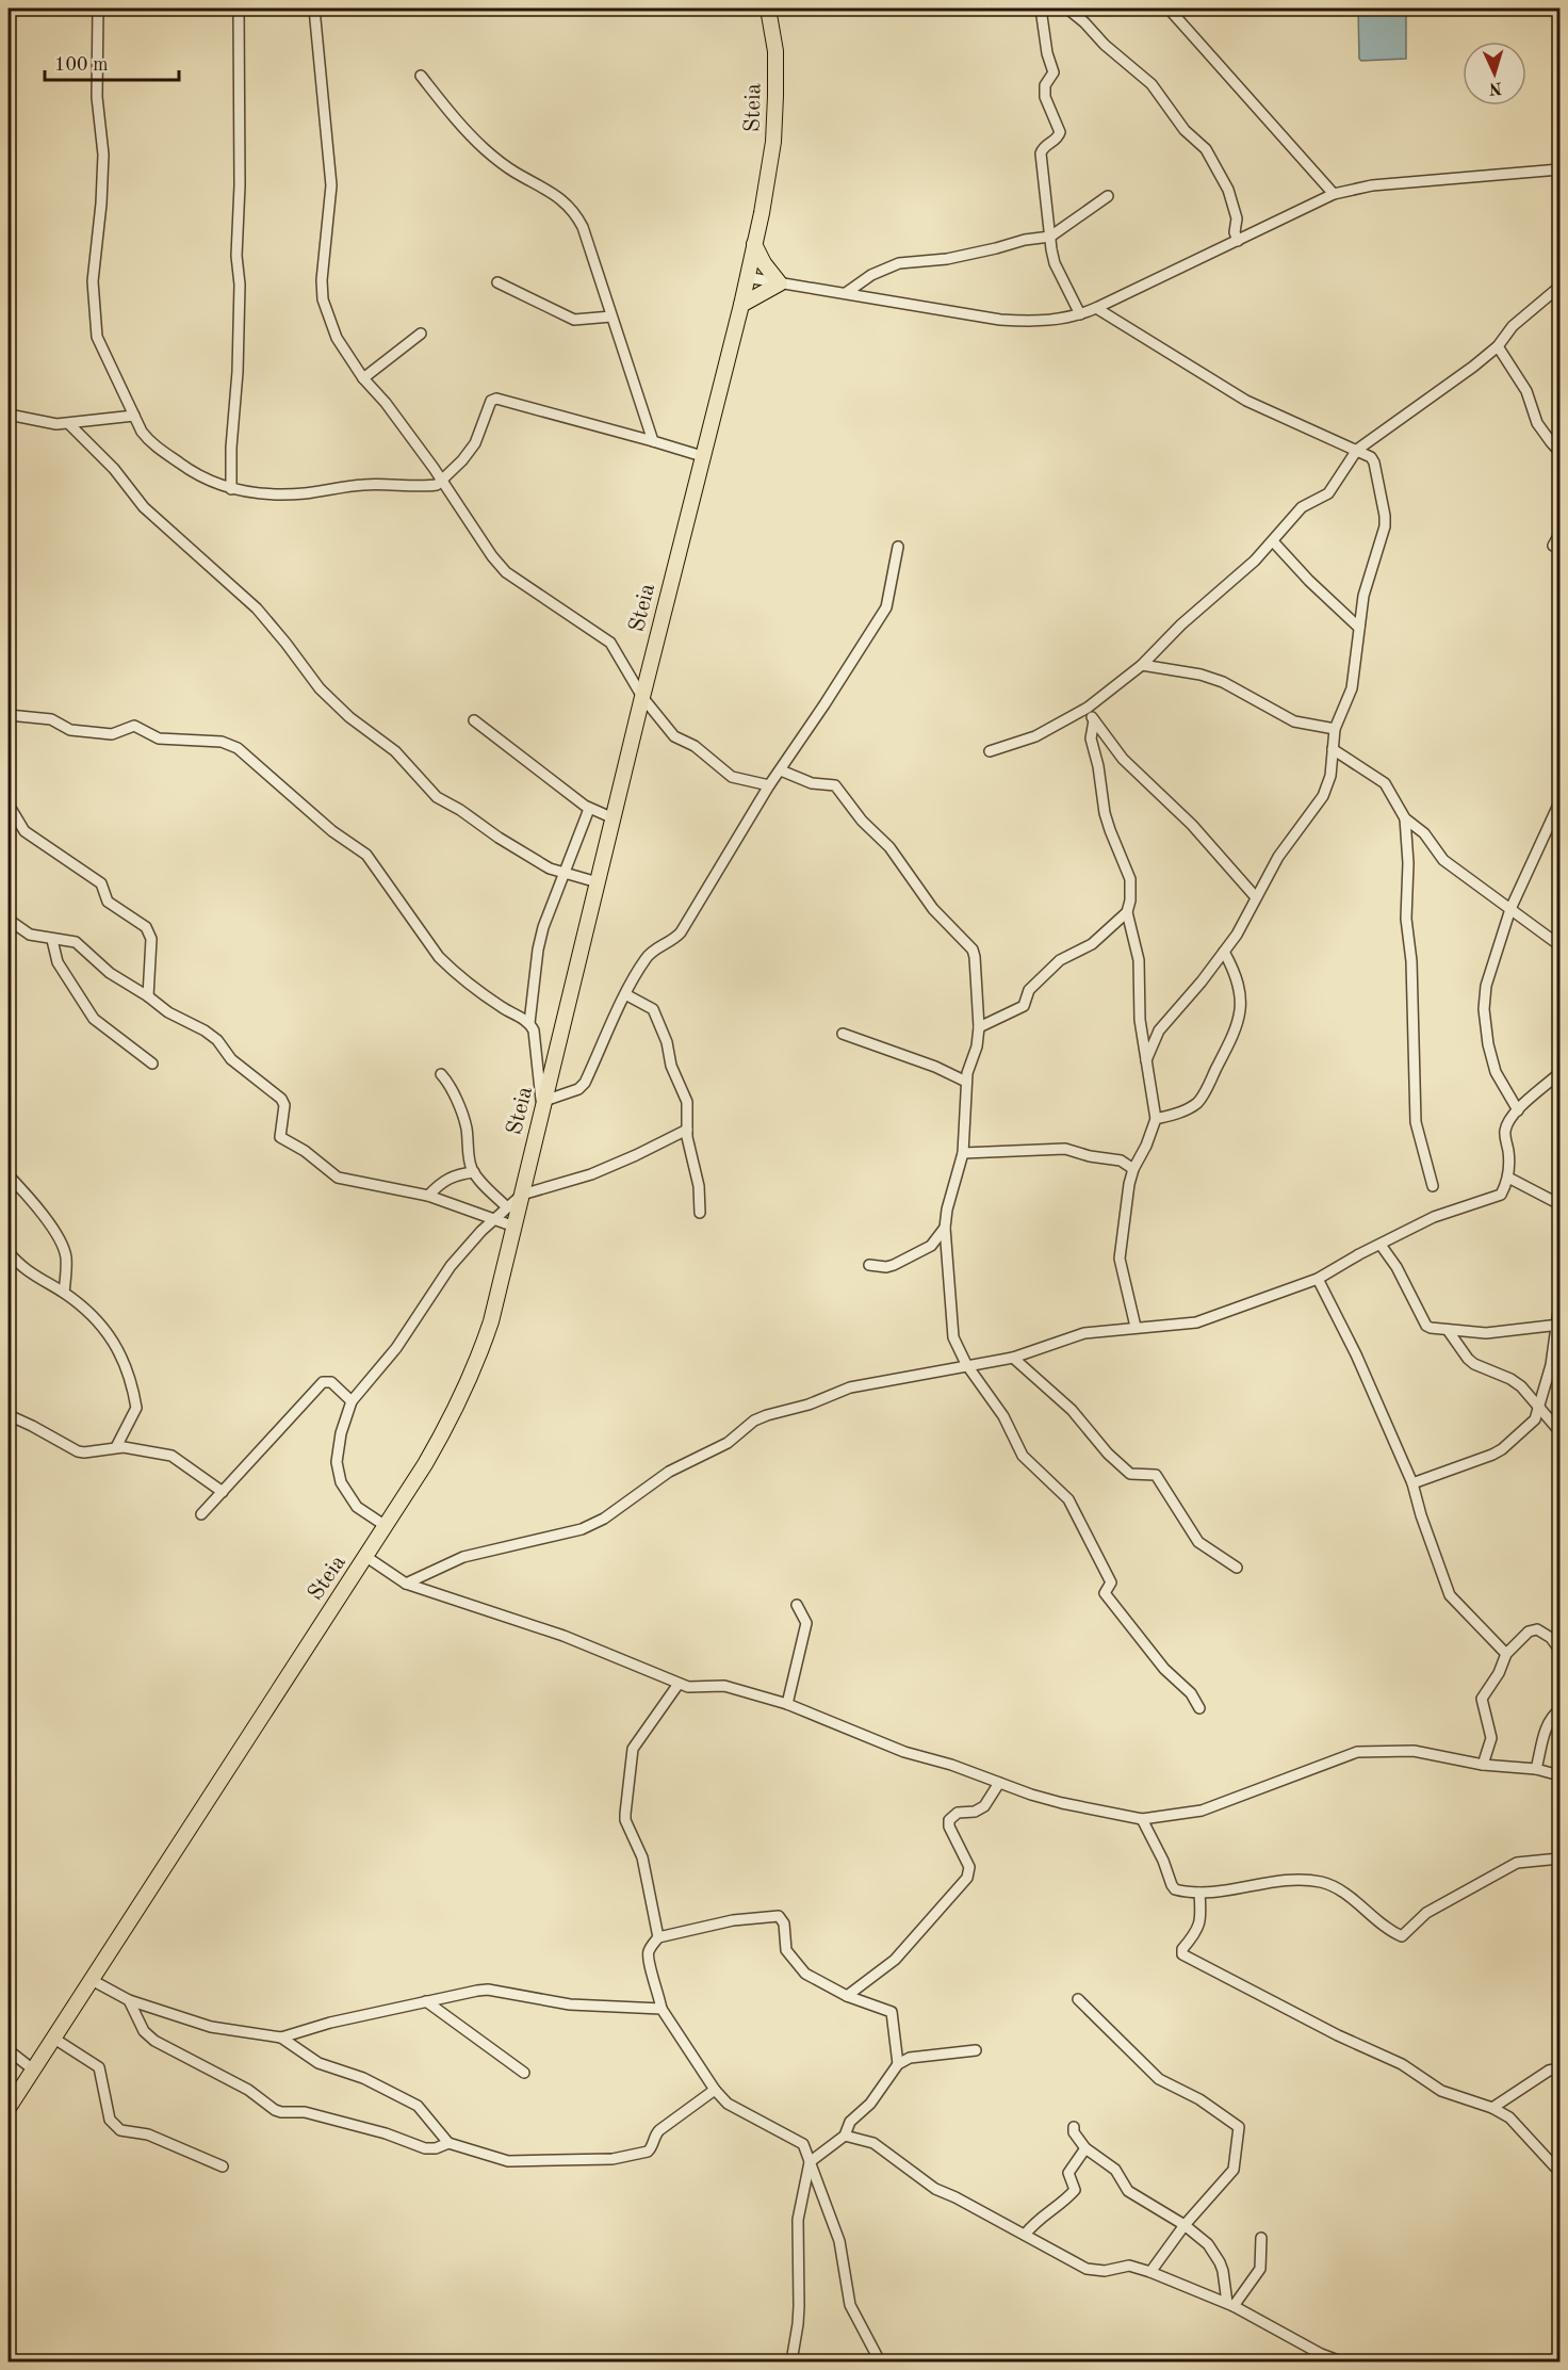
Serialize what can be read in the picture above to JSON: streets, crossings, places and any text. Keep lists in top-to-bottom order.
{
  "streets": {
    "main road": ["Steia"]
  },
  "scale_bar": "100 m",
  "north": "bottom"
}
